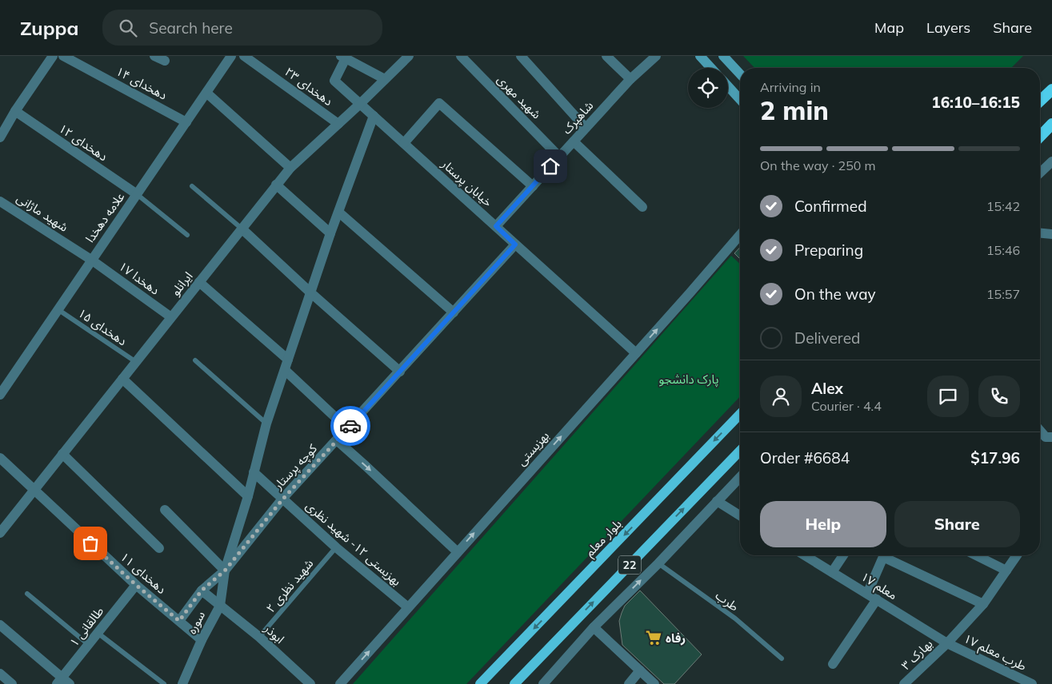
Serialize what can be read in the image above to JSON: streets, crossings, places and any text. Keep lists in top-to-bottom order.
{
  "streets": {
    "main road": ["بلوار معلم", "22"],
    "street": [
      "دهخدای ۱۴",
      "دهخدای ۲۳",
      "شهید مهری",
      "شاهپرک",
      "دهخدای ۱۲",
      "خیابان پرستار",
      "شهید ماژانی",
      "علامه دهخدا",
      "دهخدا ۱۷",
      "ایرانلو",
      "بهزیستی",
      "کوچه پرستار",
      "بهزیستی ۱۲- شهید نظری",
      "دهخدای ۱۱",
      "معلم ۱۷",
      "سوره",
      "طالقانی ۱",
      "ابوذر",
      "طرب معلم ۱۷",
      "بهارک ۳"
    ],
    "lane": ["دهخدای ۱۵", "شهید نظری ۲", "طرب"]
  },
  "crossings": [
    ["دهخدای ۱۴", "علامه دهخدا"],
    ["دهخدای ۲۳", "ایرانلو"],
    ["شهید مهری", "شاهپرک"],
    ["شاهپرک", "خیابان پرستار"],
    ["دهخدای ۱۲", "علامه دهخدا"],
    ["خیابان پرستار", "ایرانلو"],
    ["خیابان پرستار", "بهزیستی"],
    ["خیابان پرستار", "کوچه پرستار"],
    ["خیابان پرستار", "سوره"],
    ["شهید ماژانی", "علامه دهخدا"],
    ["شهید ماژانی", "دهخدا ۱۷"],
    ["علامه دهخدا", "دهخدا ۱۷"],
    ["علامه دهخدا", "دهخدای ۱۵"],
    ["دهخدا ۱۷", "ایرانلو"],
    ["ایرانلو", "دهخدای ۱۵"],
    ["ایرانلو", "دهخدای ۱۱"],
    ["بهزیستی", "بهزیستی ۱۲- شهید نظری"],
    ["کوچه پرستار", "بهزیستی ۱۲- شهید نظری"],
    ["کوچه پرستار", "دهخدای ۱۱"],
    ["کوچه پرستار", "سوره"],
    ["کوچه پرستار", "ابوذر"],
    ["بهزیستی ۱۲- شهید نظری", "شهید نظری ۲"],
    ["بهزیستی ۱۲- شهید نظری", "سوره"],
    ["دهخدای ۱۱", "سوره"],
    ["دهخدای ۱۱", "طالقانی ۱"],
    ["شهید نظری ۲", "ابوذر"],
    ["معلم ۱۷", "طرب معلم ۱۷"],
    ["معلم ۱۷", "بهارک ۳"],
    ["سوره", "ابوذر"],
    ["طرب معلم ۱۷", "بهارک ۳"]
  ],
  "one_way": ["بهزیستی"],
  "parks": ["پارک دانشجو"],
  "places": {
    "supermarket": ["رفاه"]
  },
  "page": {
    "header": "Zuppa",
    "search": "Search here",
    "nav": ["Map", "Layers", "Share"],
    "heading": ["2 min", "Arriving in", "16:10–16:15"],
    "panel": [
      "Alex",
      "Courier · 4.4",
      "Order #6684",
      "$17.96"
    ],
    "bar": "On the way · 250 m",
    "list": [
      ["Confirmed", "15:42"],
      ["Preparing", "15:46"],
      ["On the way", "15:57"],
      "Delivered"
    ],
    "buttons": ["Help", "Share"]
  }
}
